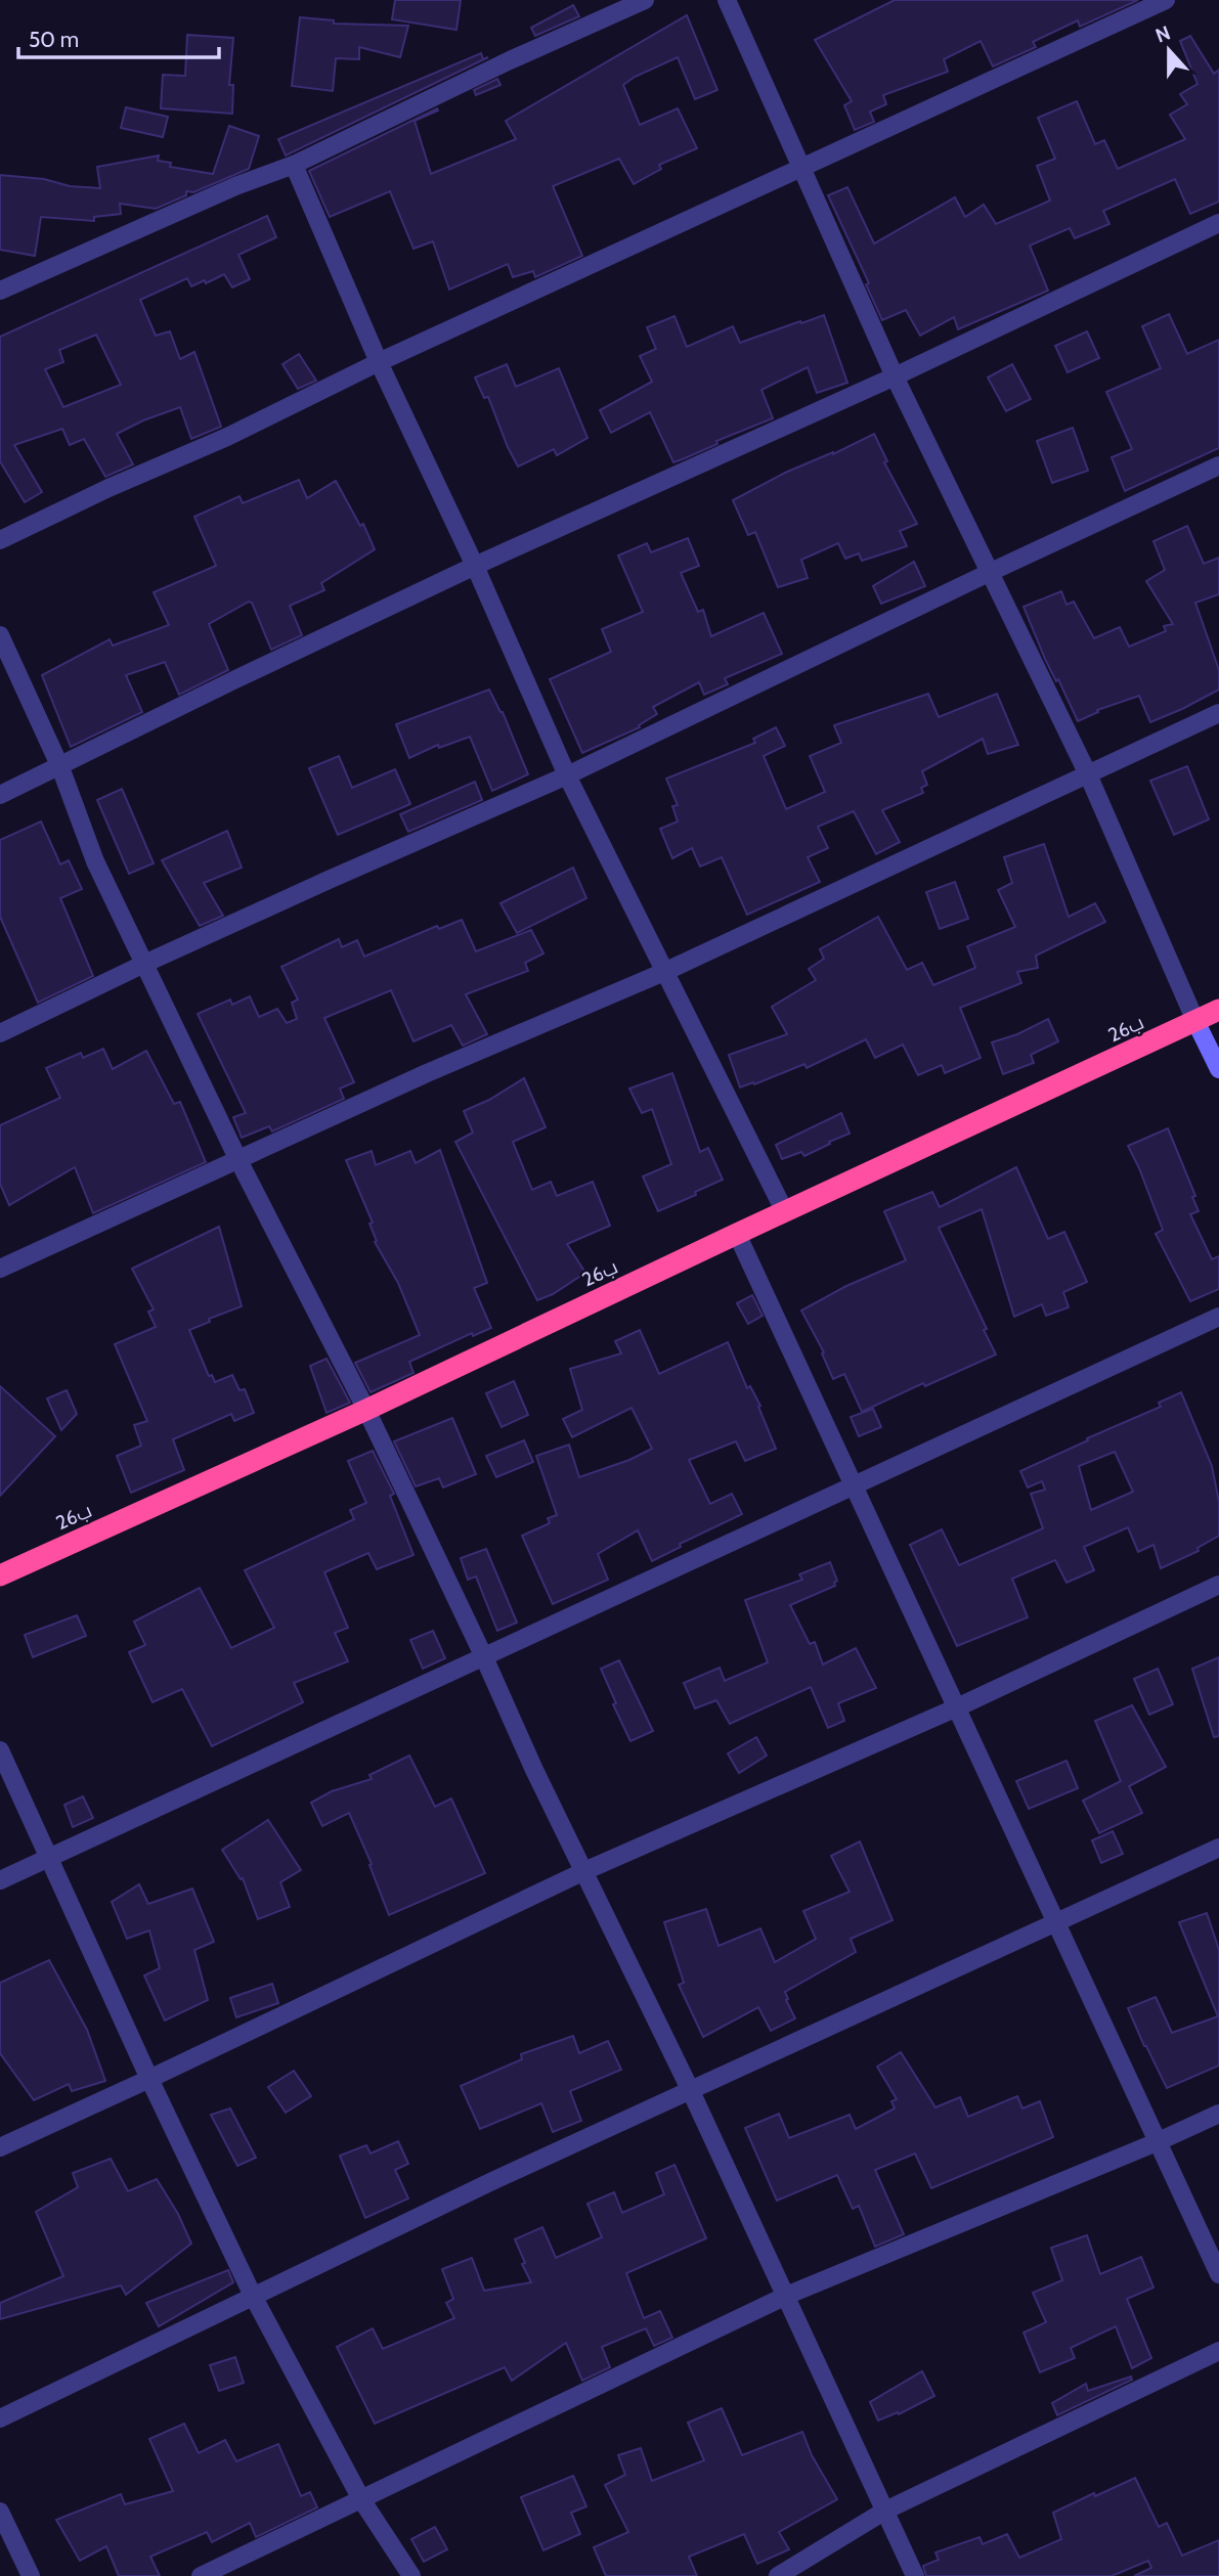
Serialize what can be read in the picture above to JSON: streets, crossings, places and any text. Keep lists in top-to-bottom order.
{
  "streets": {
    "highway": ["26ب"]
  },
  "scale_bar": "50 m",
  "north": "top"
}
